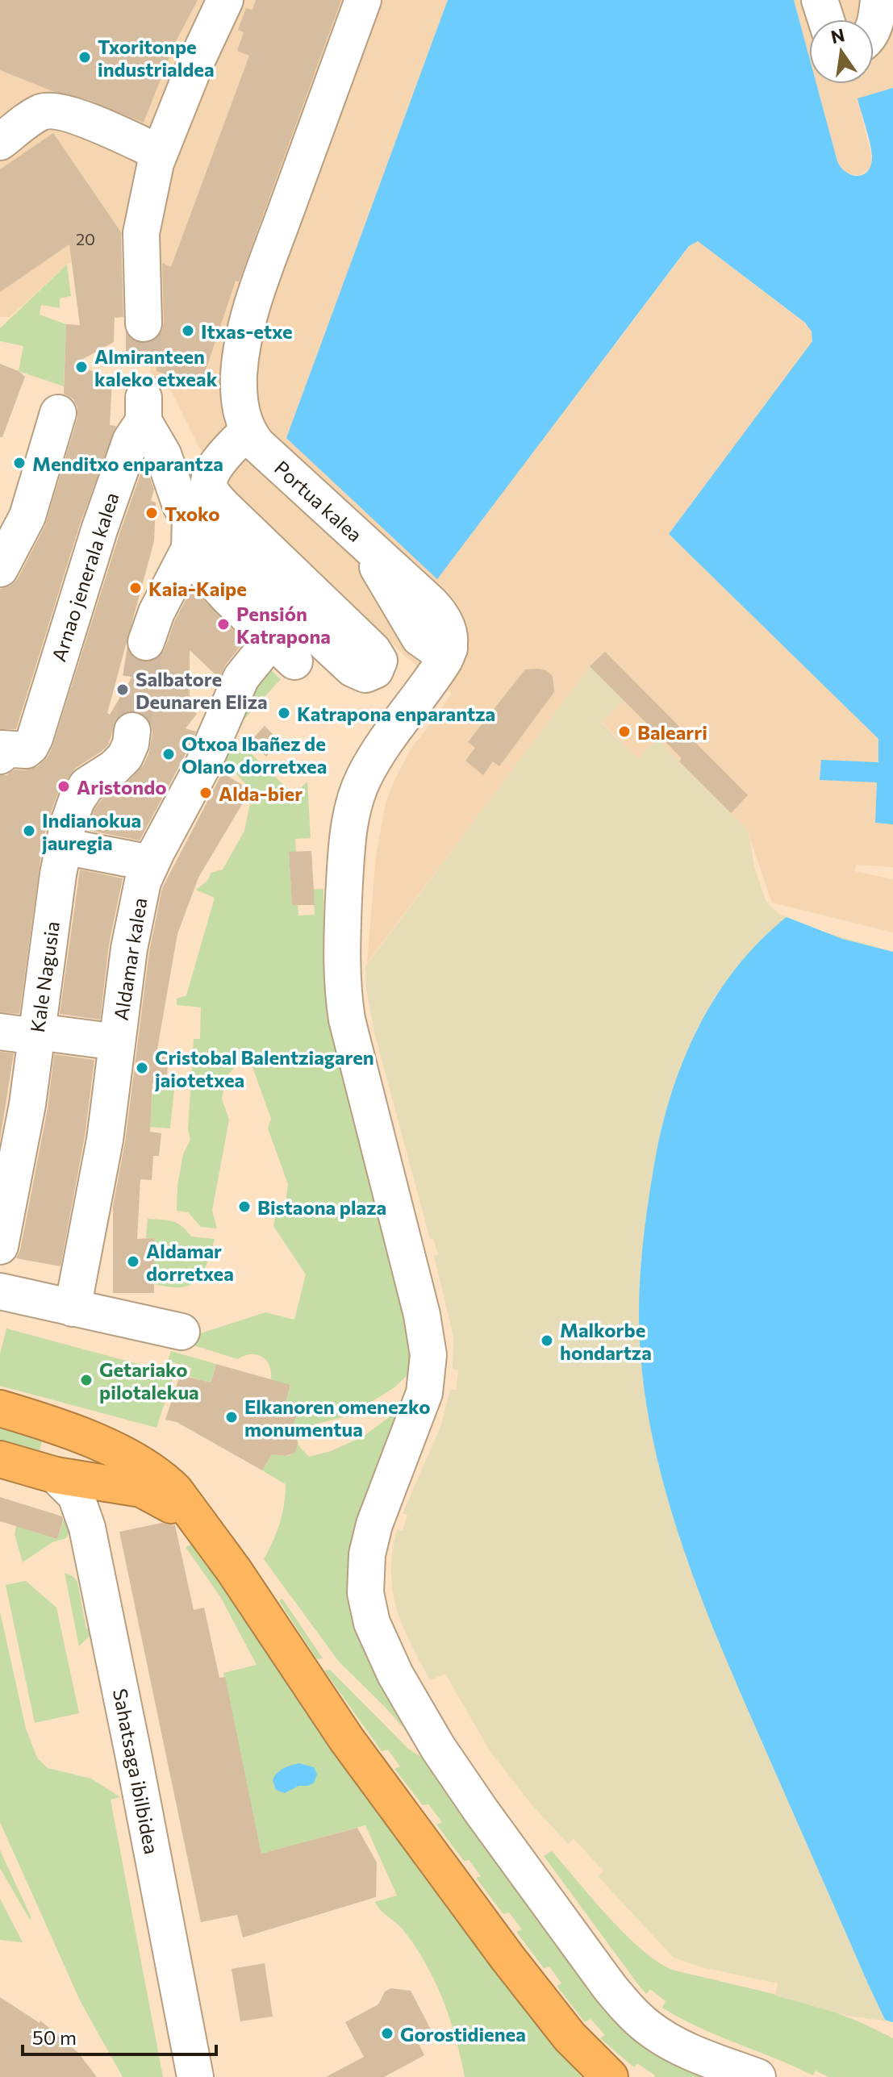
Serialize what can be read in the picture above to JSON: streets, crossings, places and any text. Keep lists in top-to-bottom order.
{
  "streets": {
    "street": [
      "Portua kalea",
      "Arnao jenerala kalea",
      "Aldamar kalea",
      "Kale Nagusia",
      "Sahatsaga ibilbidea"
    ]
  },
  "crossings": [
    ["Arnao jenerala kalea", "Aldamar kalea"]
  ],
  "places": [
    "Txoritonpe industrialdea",
    "Itxas-etxe",
    "Almiranteen kaleko etxeak",
    "Menditxo enparantza",
    "Txoko",
    "Kaia-Kaipe",
    "Pensión Katrapona",
    "Salbatore Deunaren Eliza",
    "Katrapona enparantza",
    "Balearri",
    "Otxoa Ibañez de Olano dorretxea",
    "Aristondo",
    "Alda-bier",
    "Indianokua jauregia",
    "Cristobal Balentziagaren jaiotetxea",
    "Bistaona plaza",
    "Aldamar dorretxea",
    "Malkorbe hondartza",
    "Getariako pilotalekua",
    "Elkanoren omenezko monumentua",
    "Gorostidienea"
  ],
  "house_numbers": ["20"],
  "scale_bar": "50 m",
  "north": "top"
}
